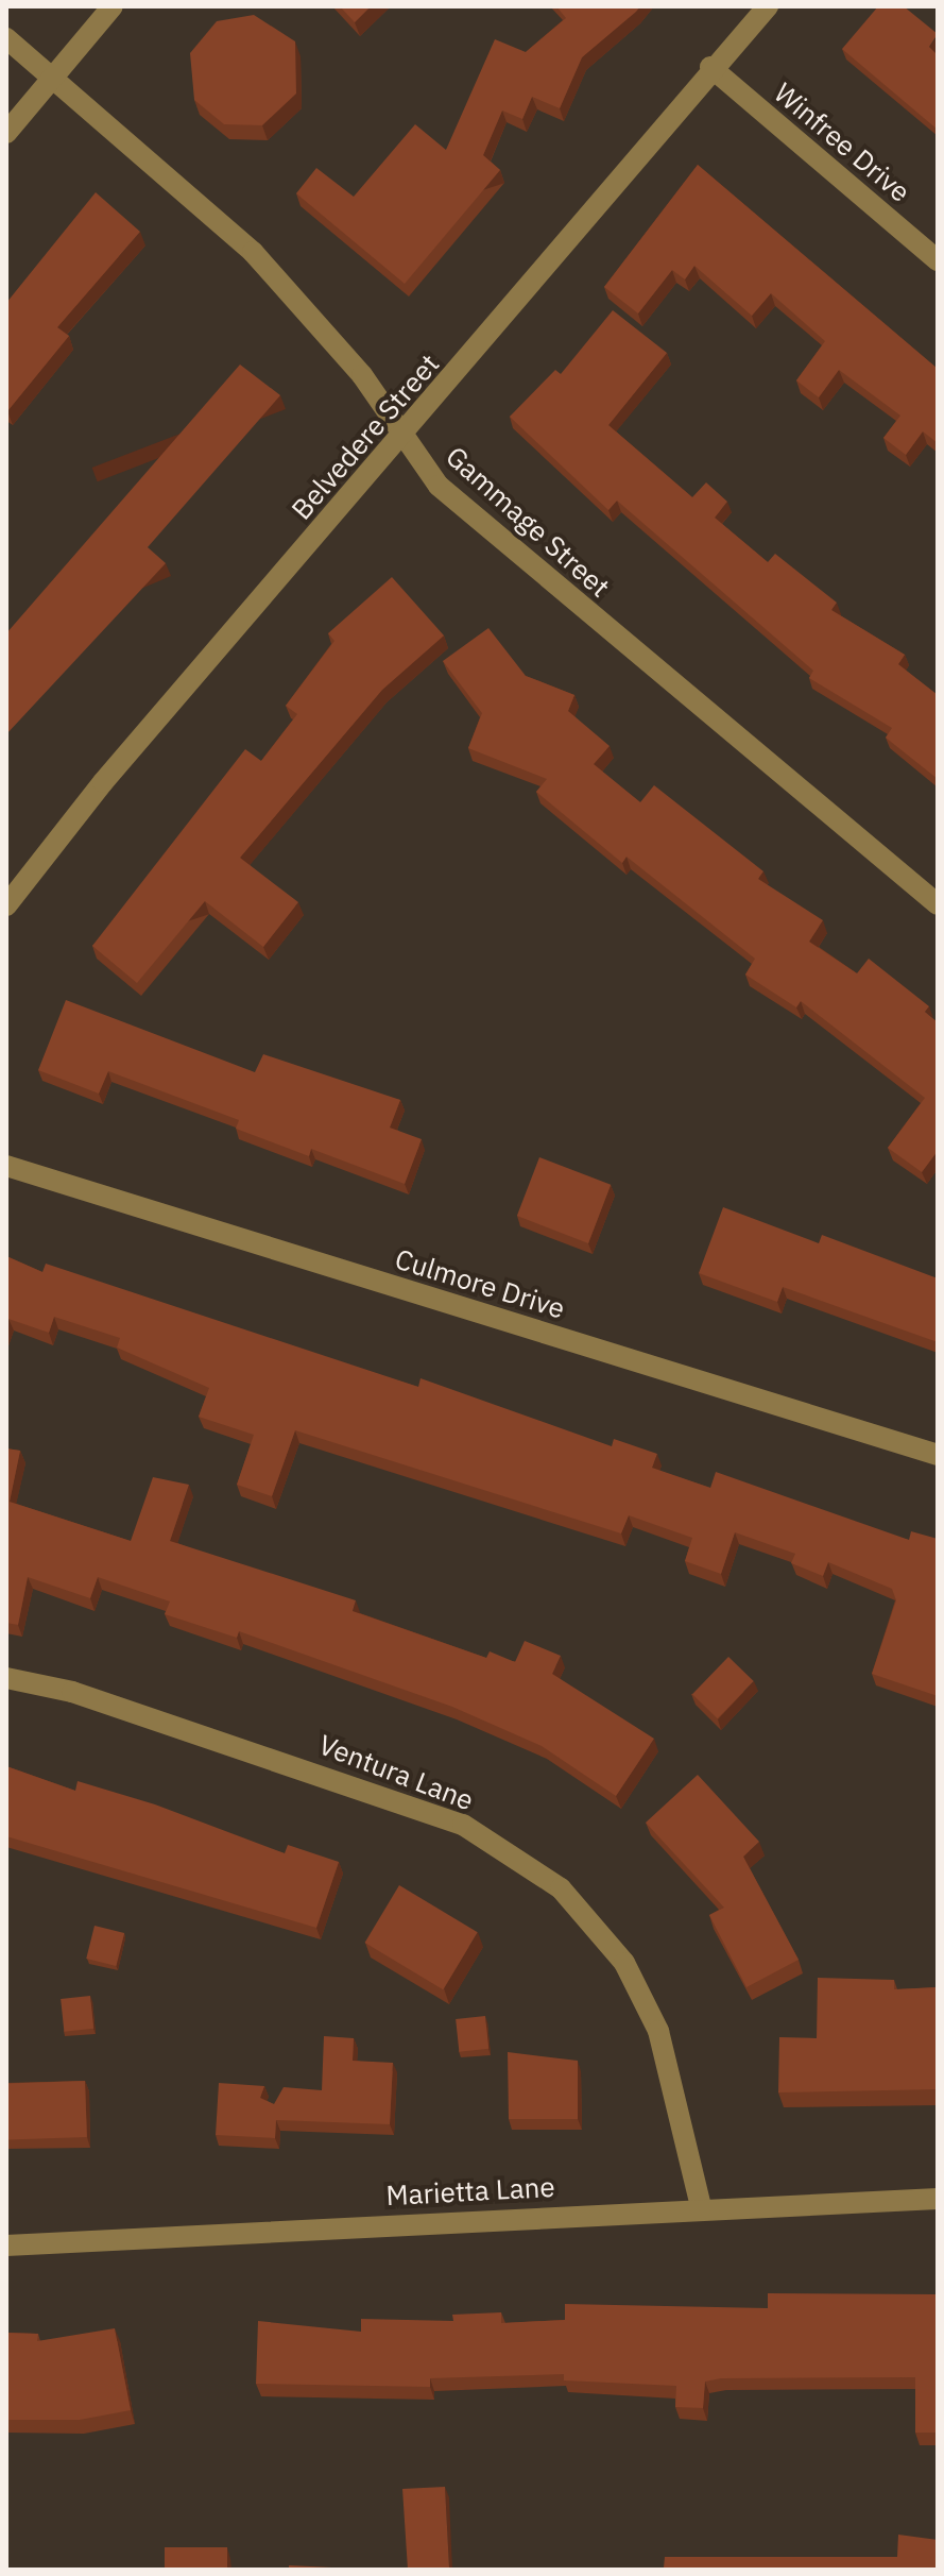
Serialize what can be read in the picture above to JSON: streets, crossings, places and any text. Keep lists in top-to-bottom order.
{
  "streets": {
    "street": [
      "Winfree Drive",
      "Belvedere Street",
      "Gammage Street",
      "Culmore Drive",
      "Ventura Lane",
      "Marietta Lane"
    ]
  },
  "crossings": [
    ["Winfree Drive", "Belvedere Street"],
    ["Belvedere Street", "Gammage Street"],
    ["Ventura Lane", "Marietta Lane"]
  ]
}
